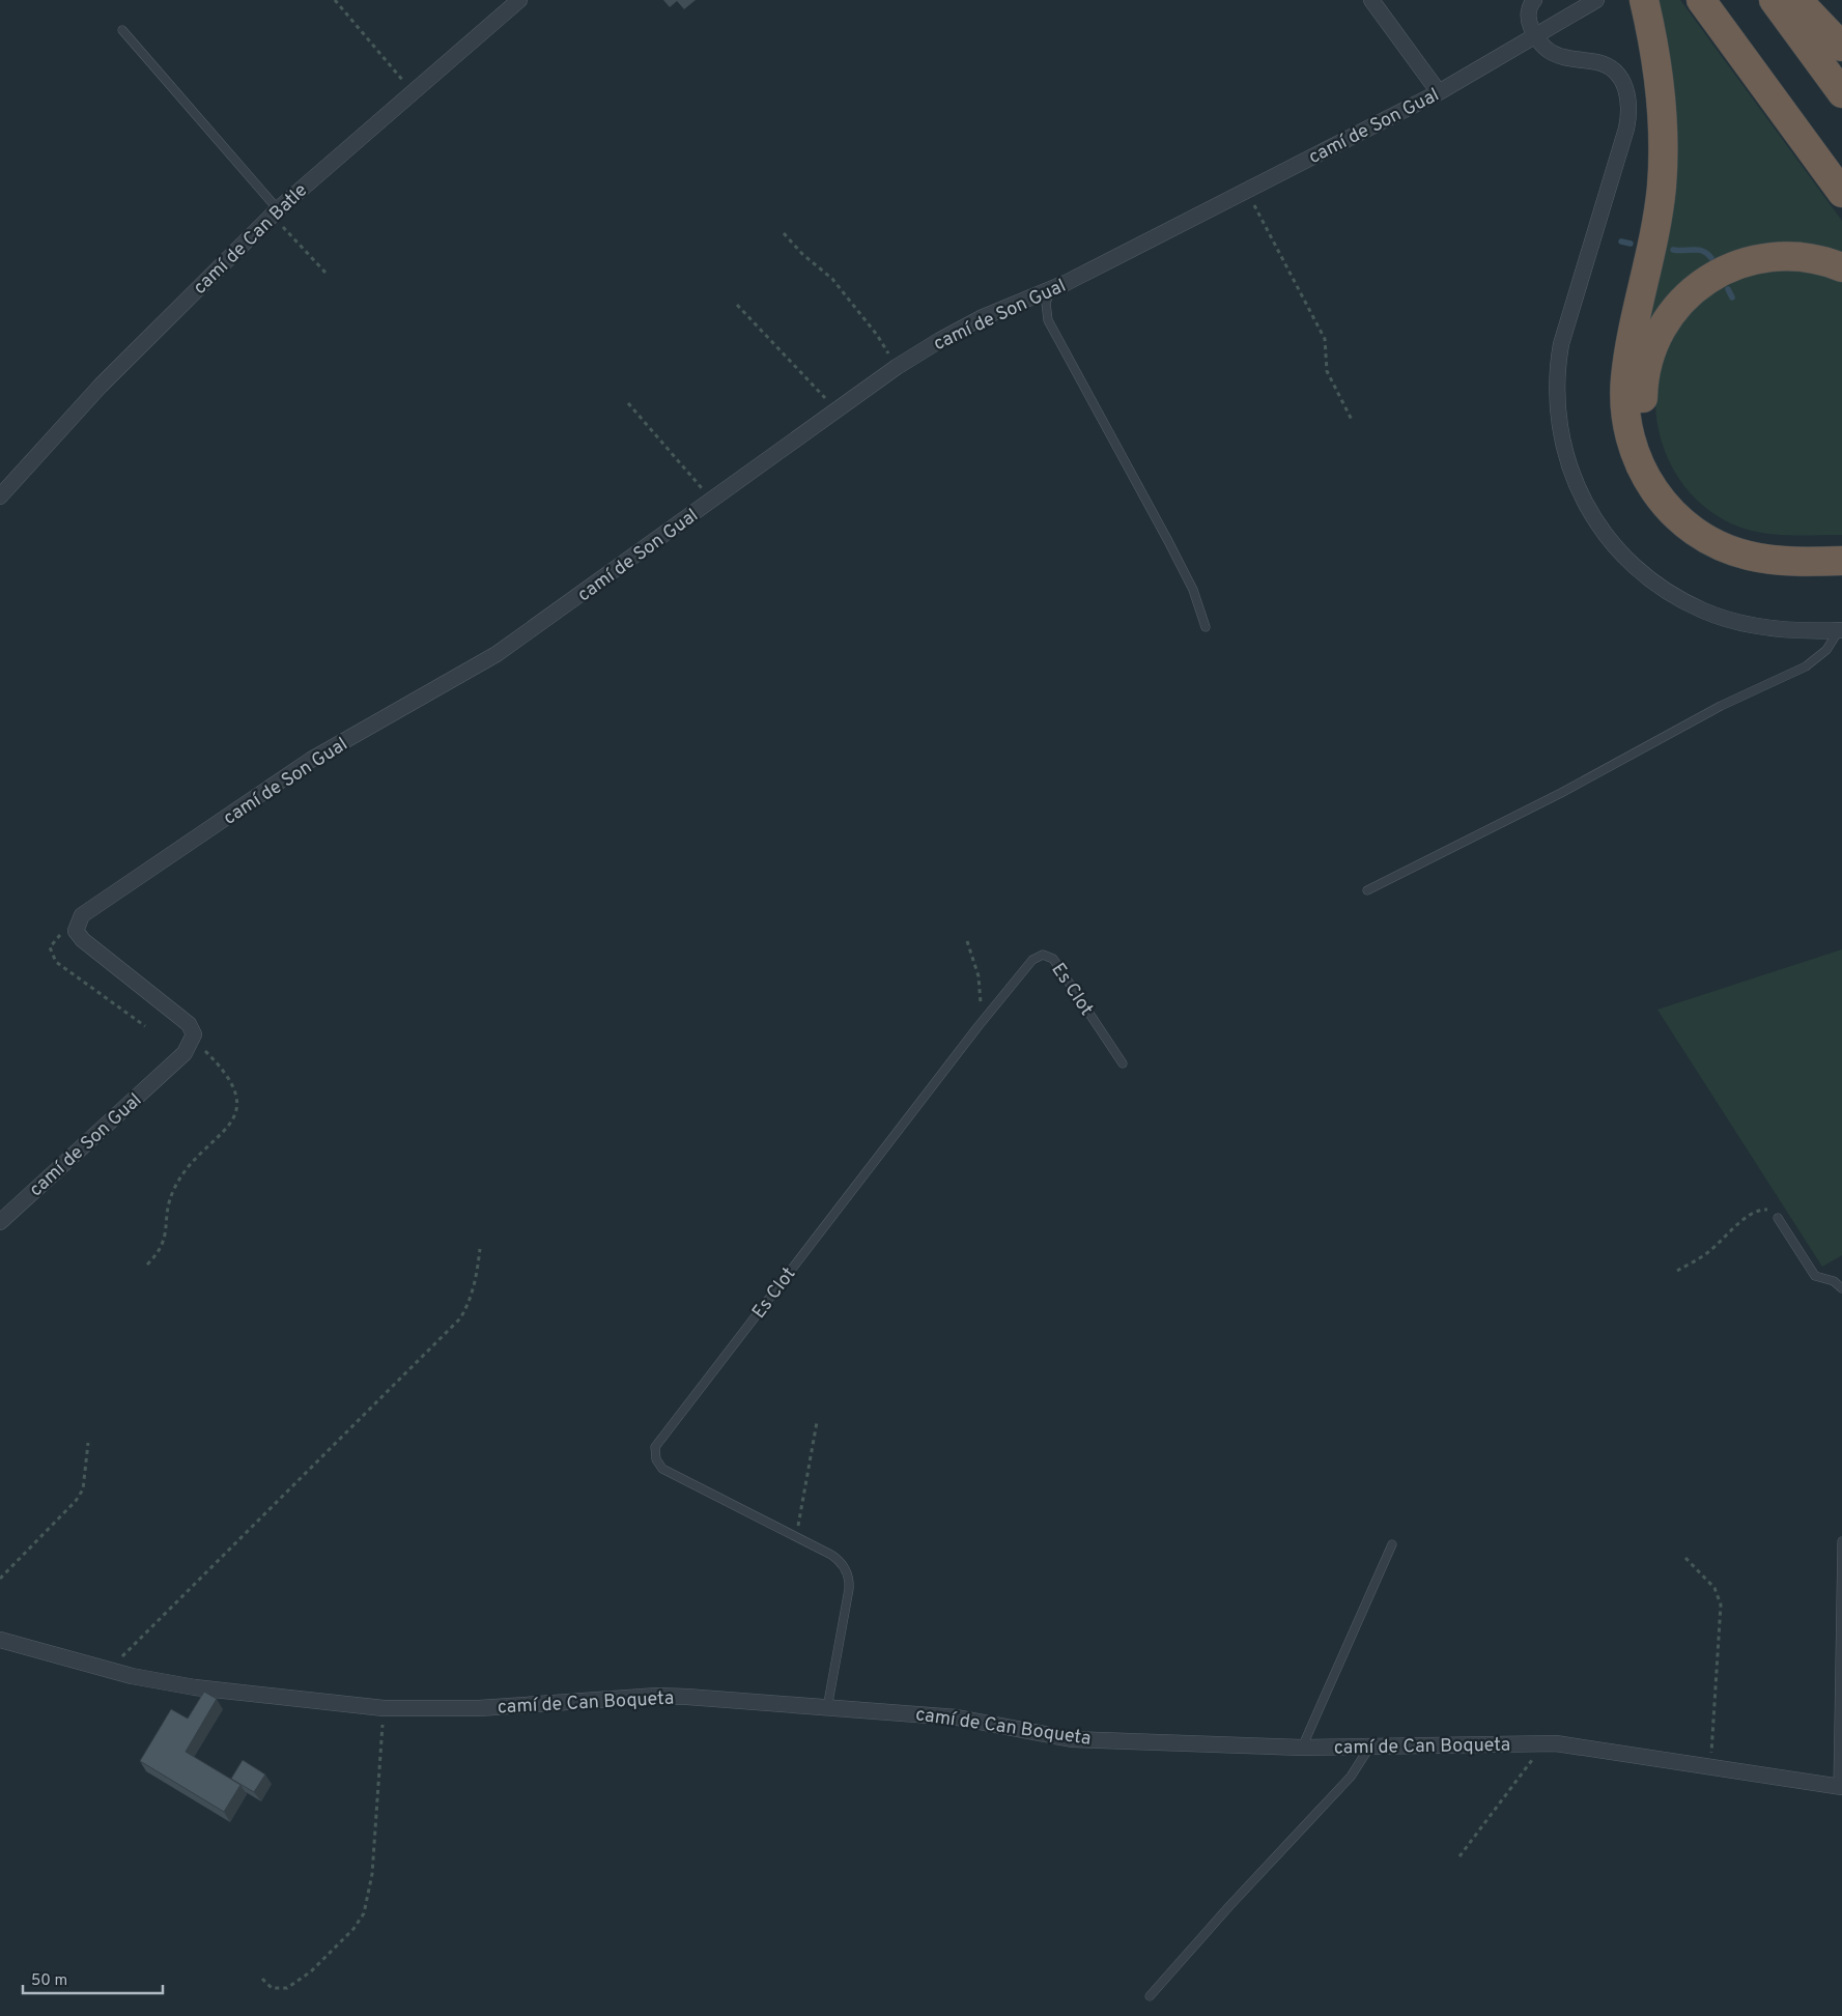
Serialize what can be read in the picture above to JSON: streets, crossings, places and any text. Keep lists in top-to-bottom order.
{
  "streets": {
    "street": ["camí de Son Gual", "camí de Can Batle", "camí de Can Boqueta"],
    "lane": ["Es Clot"]
  },
  "crossings": [
    ["Es Clot", "camí de Can Boqueta"]
  ],
  "scale_bar": "50 m"
}
